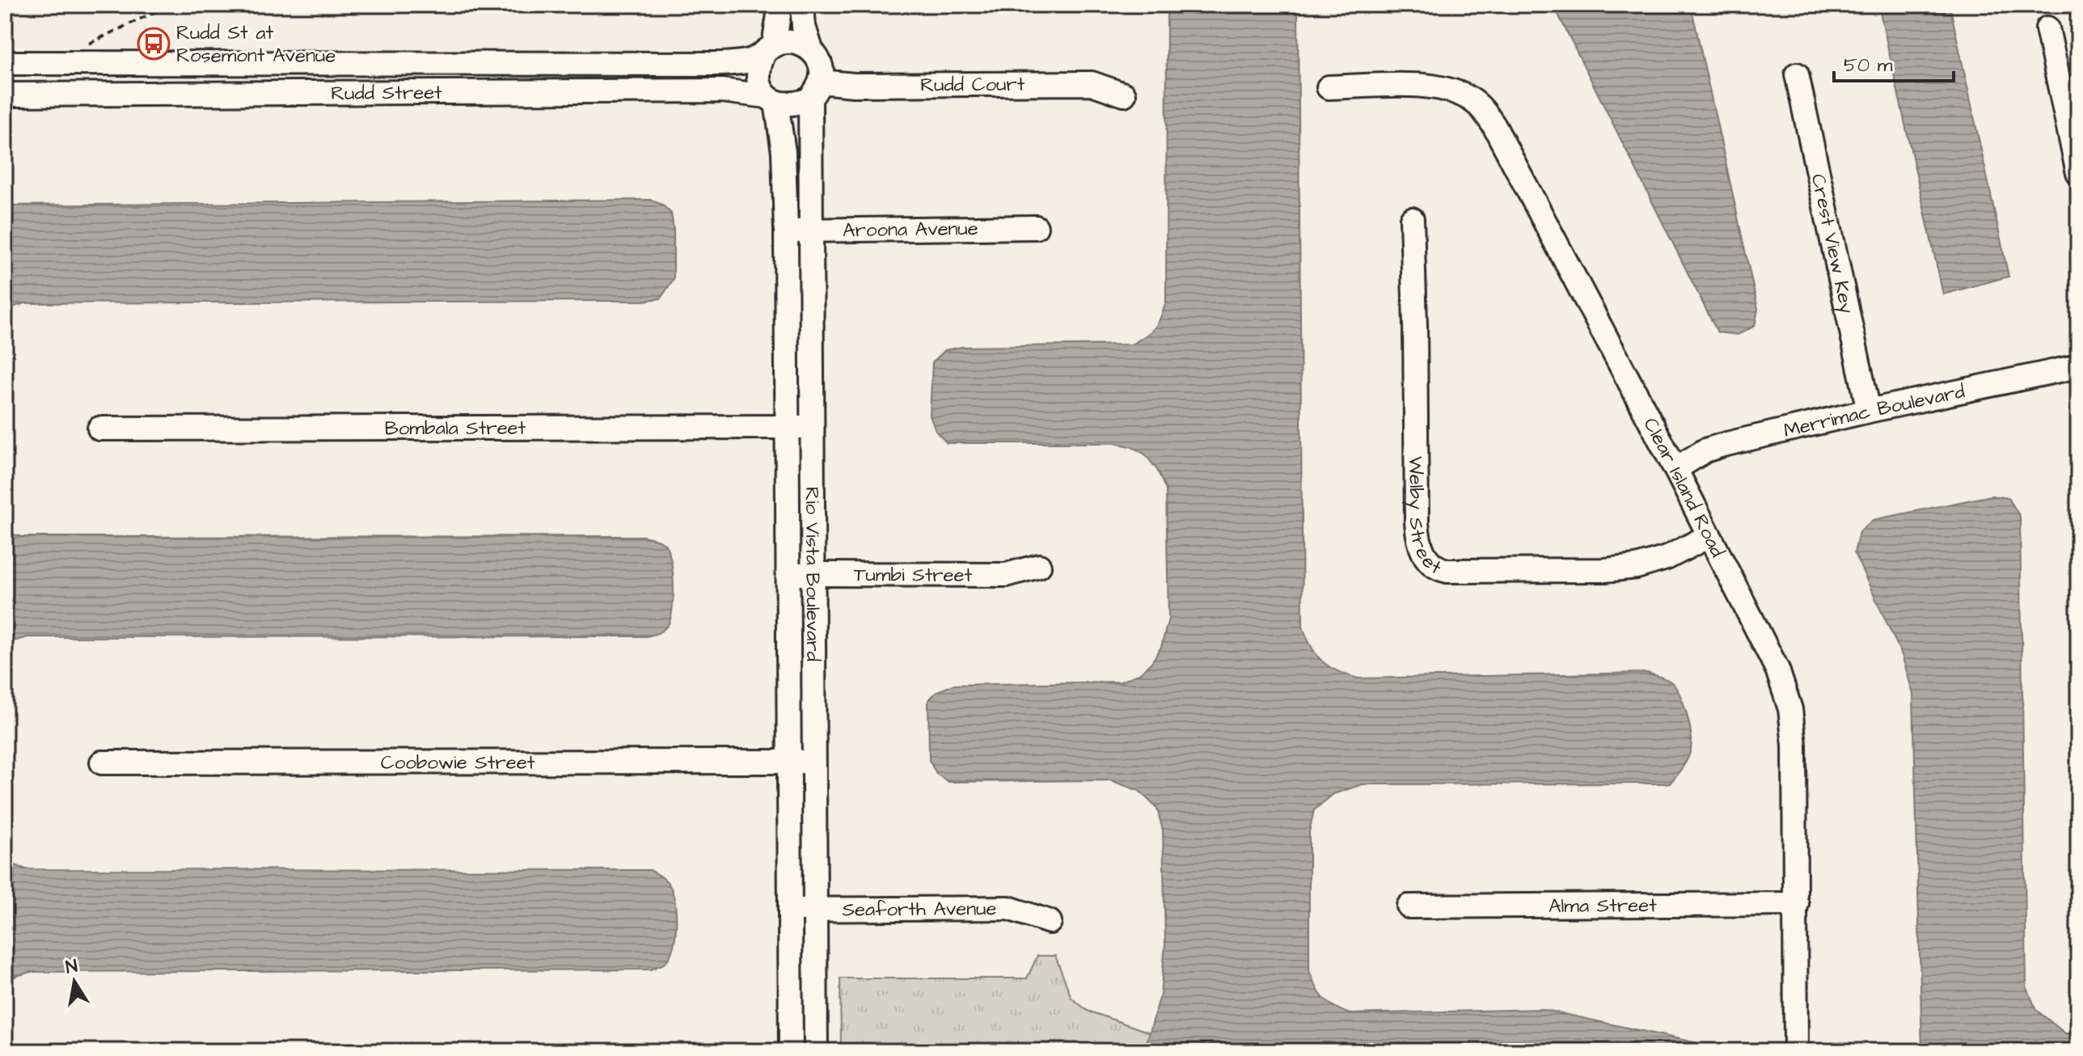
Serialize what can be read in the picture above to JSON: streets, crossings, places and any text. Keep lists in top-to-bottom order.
{
  "streets": {
    "street": [
      "Rudd Court",
      "Rudd Street",
      "Aroona Avenue",
      "Crest View Key",
      "Merrimac Boulevard",
      "Bombala Street",
      "Clear Island Road",
      "Welby Street",
      "Tumbi Street",
      "Rio Vista Boulevard",
      "Coobowie Street",
      "Alma Street",
      "Seaforth Avenue"
    ]
  },
  "crossings": [
    ["Rudd Court", "Rudd Street"],
    ["Rudd Court", "Rio Vista Boulevard"],
    ["Rudd Street", "Rio Vista Boulevard"],
    ["Aroona Avenue", "Rio Vista Boulevard"],
    ["Crest View Key", "Merrimac Boulevard"],
    ["Merrimac Boulevard", "Clear Island Road"],
    ["Bombala Street", "Rio Vista Boulevard"],
    ["Clear Island Road", "Welby Street"],
    ["Clear Island Road", "Alma Street"],
    ["Tumbi Street", "Rio Vista Boulevard"],
    ["Rio Vista Boulevard", "Coobowie Street"],
    ["Rio Vista Boulevard", "Seaforth Avenue"]
  ],
  "places": {
    "bus stop": ["Rudd St at Rosemont Avenue"]
  },
  "scale_bar": "50 m",
  "north": "top"
}
